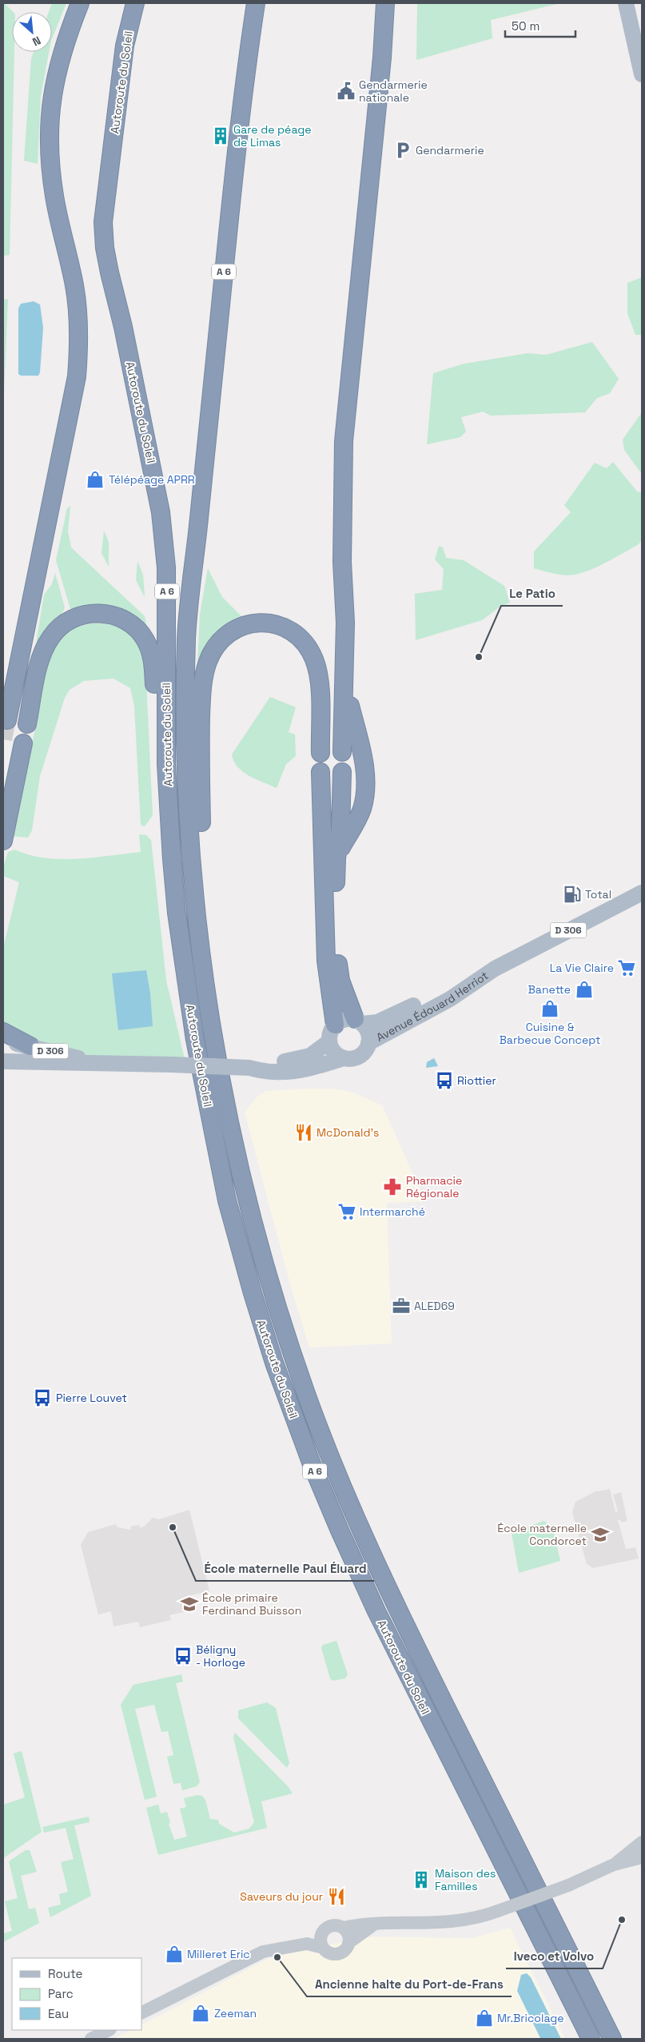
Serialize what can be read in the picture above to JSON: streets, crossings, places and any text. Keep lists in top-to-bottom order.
{
  "streets": {
    "highway": ["Autoroute du Soleil", "A 6"],
    "main road": ["D 306", "Avenue Édouard Herriot"]
  },
  "crossings": [
    ["D 306", "Avenue Édouard Herriot"]
  ],
  "places": {
    "public building": ["Gendarmerie nationale"],
    "building": ["Gare de péage de Limas", "Maison des Familles"],
    "parking": ["Gendarmerie"],
    "shop": [
      "Télépéage APRR",
      "Banette",
      "Cuisine & Barbecue Concept",
      "Milleret Eric",
      "Zeeman",
      "Mr.Bricolage"
    ],
    "other": [
      "Le Patio",
      "École maternelle Paul Éluard",
      "Iveco et Volvo",
      "Ancienne halte du Port-de-Frans"
    ],
    "fuel station": ["Total"],
    "supermarket": ["La Vie Claire", "Intermarché"],
    "bus stop": ["Riottier", "Pierre Louvet", "Béligny - Horloge"],
    "restaurant": ["McDonald's", "Saveurs du jour"],
    "pharmacy": ["Pharmacie Régionale"],
    "office": ["ALED69"],
    "school or university": ["École maternelle Condorcet", "École primaire Ferdinand Buisson"]
  },
  "legend": ["Route", "Parc", "Eau"],
  "scale_bar": "50 m",
  "north": "bottom right"
}
